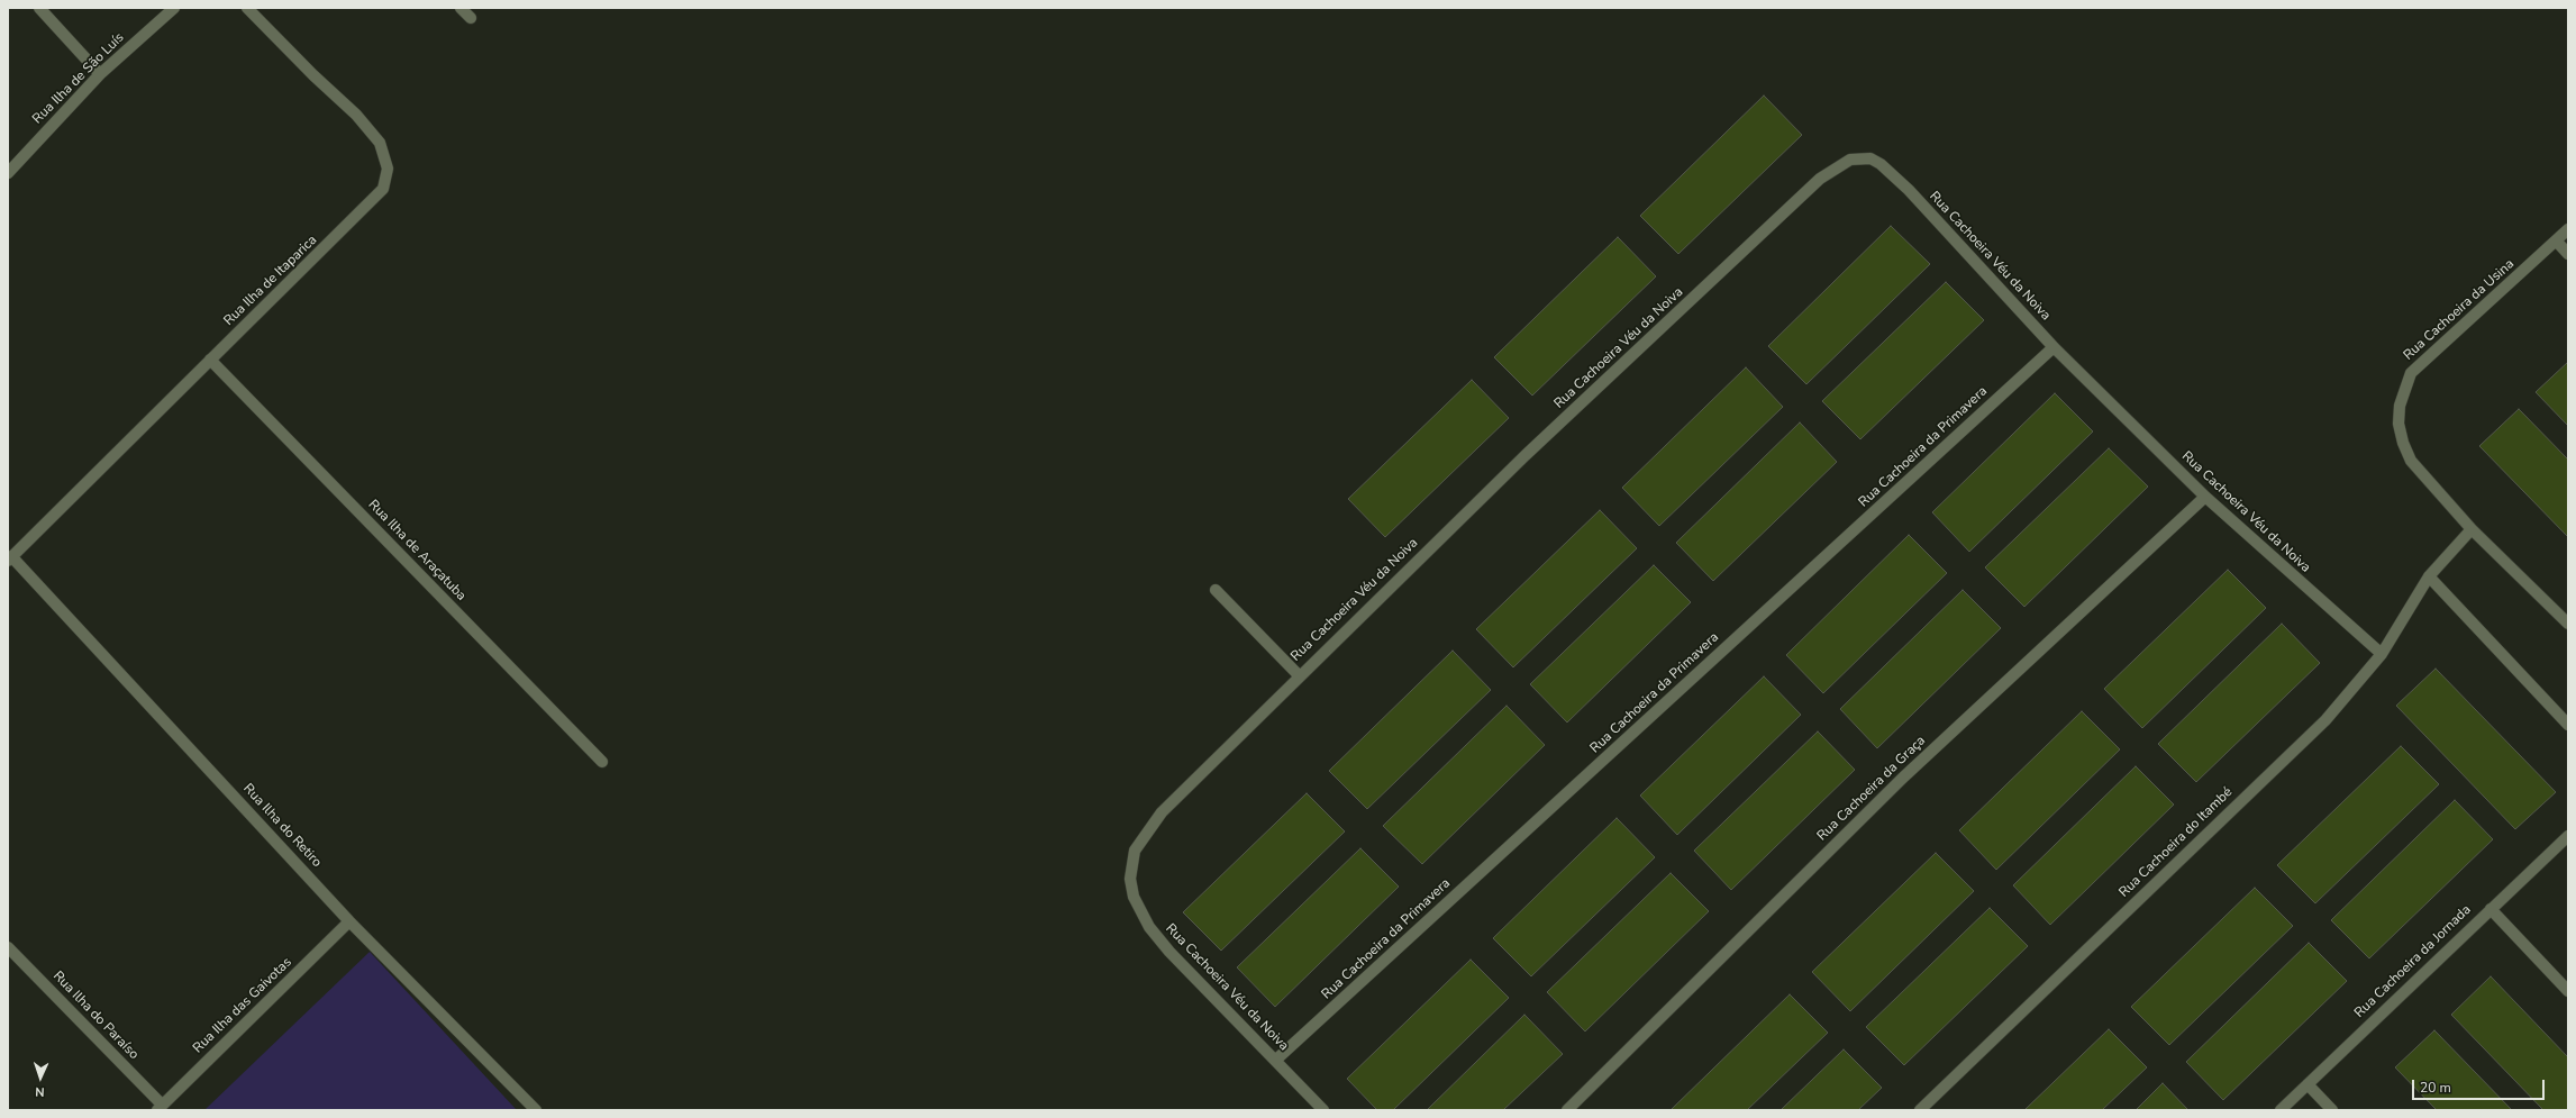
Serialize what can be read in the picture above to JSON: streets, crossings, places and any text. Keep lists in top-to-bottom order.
{
  "streets": {
    "street": [
      "Rua Ilha de São Luís",
      "Rua Cachoeira Véu da Noiva",
      "Rua Ilha de Itaparica",
      "Rua Cachoeira da Usina",
      "Rua Cachoeira da Primavera",
      "Rua Ilha de Araçatuba",
      "Rua Cachoeira da Graça",
      "Rua Ilha do Retiro",
      "Rua Cachoeira do Itambé",
      "Rua Cachoeira da Jornada",
      "Rua Ilha das Gaivotas",
      "Rua Ilha do Paraíso"
    ]
  },
  "crossings": [
    ["Rua Cachoeira Véu da Noiva", "Rua Cachoeira da Primavera"],
    ["Rua Cachoeira Véu da Noiva", "Rua Cachoeira da Graça"],
    ["Rua Cachoeira Véu da Noiva", "Rua Cachoeira do Itambé"],
    ["Rua Ilha de Itaparica", "Rua Ilha de Araçatuba"],
    ["Rua Ilha de Itaparica", "Rua Ilha do Retiro"],
    ["Rua Ilha do Retiro", "Rua Ilha das Gaivotas"],
    ["Rua Ilha das Gaivotas", "Rua Ilha do Paraíso"]
  ],
  "scale_bar": "20 m",
  "north": "bottom"
}
